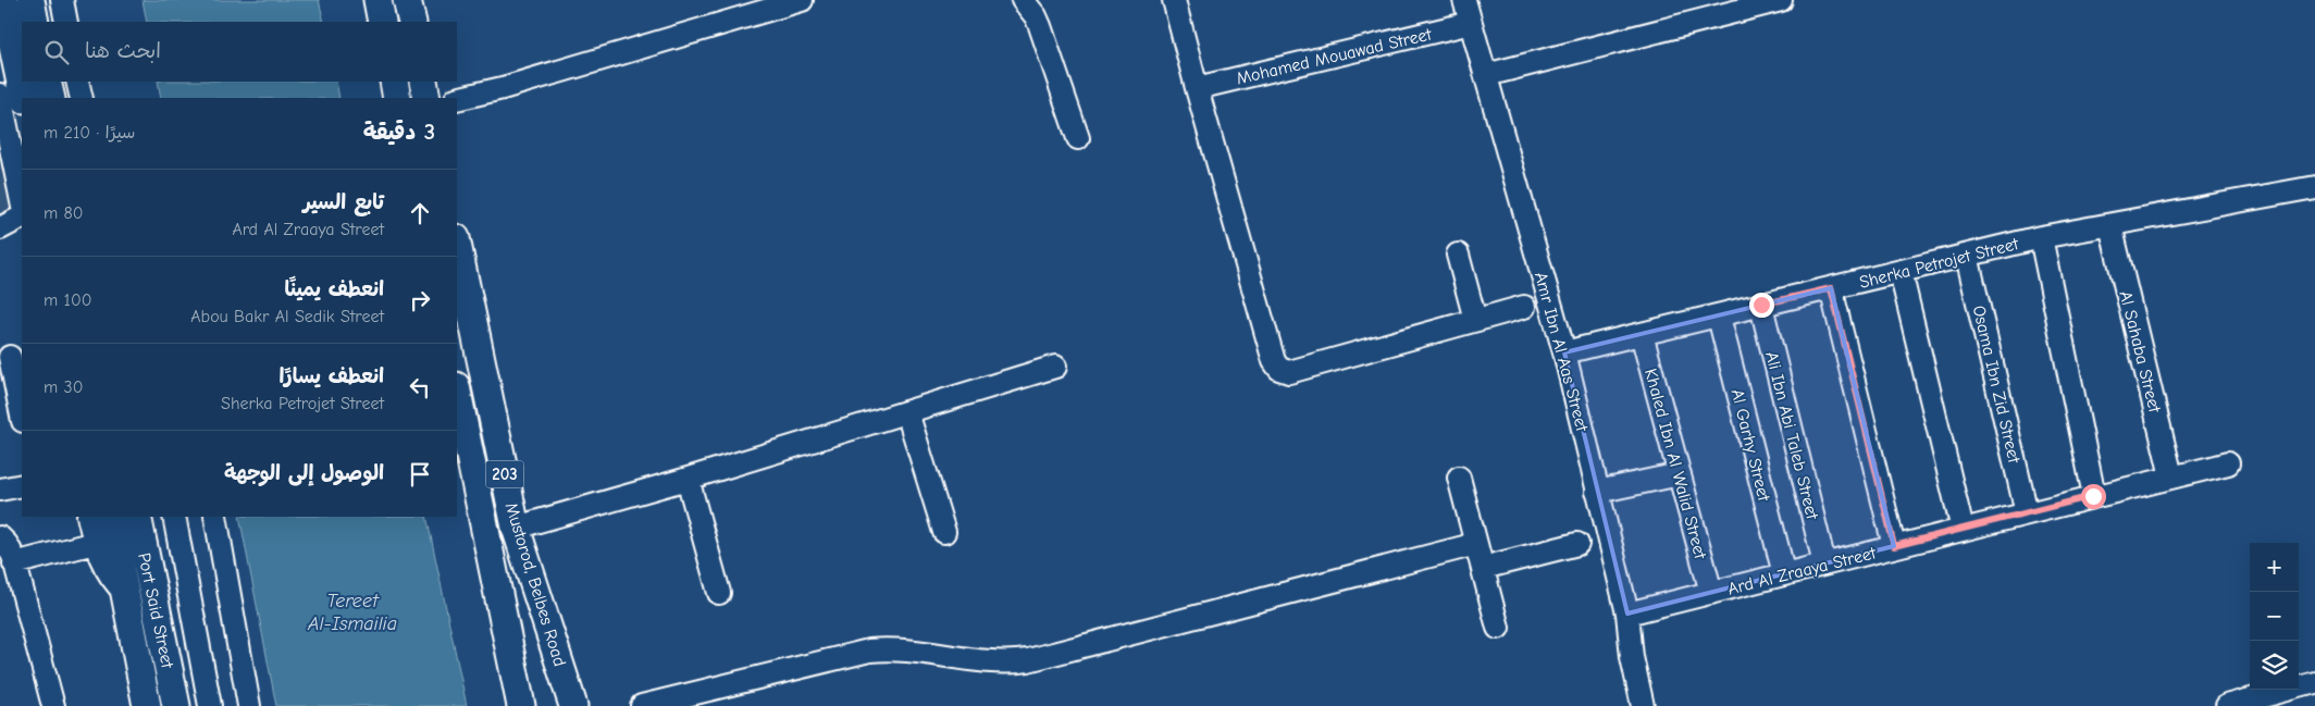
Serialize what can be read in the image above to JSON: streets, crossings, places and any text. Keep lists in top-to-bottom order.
{
  "streets": {
    "main road": ["203", "Mustorod, Belbes Road", "Port Said Street"],
    "street": [
      "Mohamed Mouawad Street",
      "Sherka Petrojet Street",
      "Amr Ibn Al Aas Street",
      "Al Sahaba Street",
      "Osama Ibn Zid Street",
      "Ali Ibn Abi Taleb Street",
      "Al Garhy Street",
      "Khaled Ibn Al Walid Street",
      "Ard Al Zraaya Street"
    ]
  },
  "crossings": [
    ["Mohamed Mouawad Street", "Amr Ibn Al Aas Street"],
    ["Sherka Petrojet Street", "Amr Ibn Al Aas Street"],
    ["Sherka Petrojet Street", "Al Sahaba Street"],
    ["Sherka Petrojet Street", "Osama Ibn Zid Street"],
    ["Sherka Petrojet Street", "Ali Ibn Abi Taleb Street"],
    ["Sherka Petrojet Street", "Al Garhy Street"],
    ["Sherka Petrojet Street", "Khaled Ibn Al Walid Street"],
    ["Amr Ibn Al Aas Street", "Ard Al Zraaya Street"],
    ["Al Sahaba Street", "Ard Al Zraaya Street"],
    ["Osama Ibn Zid Street", "Ard Al Zraaya Street"],
    ["Ali Ibn Abi Taleb Street", "Ard Al Zraaya Street"],
    ["Al Garhy Street", "Ard Al Zraaya Street"],
    ["Khaled Ibn Al Walid Street", "Ard Al Zraaya Street"]
  ],
  "water": ["Tereet Al-Ismailia"],
  "page": {
    "search": "ابحث هنا",
    "heading": ["3 دقيقة", "سيرًا · 210 m"],
    "list": [
      ["تابع السير", "Ard Al Zraaya Street", "80 m"],
      ["انعطف يمينًا", "Abou Bakr Al Sedik Street", "100 m"],
      ["انعطف يسارًا", "Sherka Petrojet Street", "30 m"],
      "الوصول إلى الوجهة"
    ],
    "map_buttons": ["+", "−"]
  }
}
